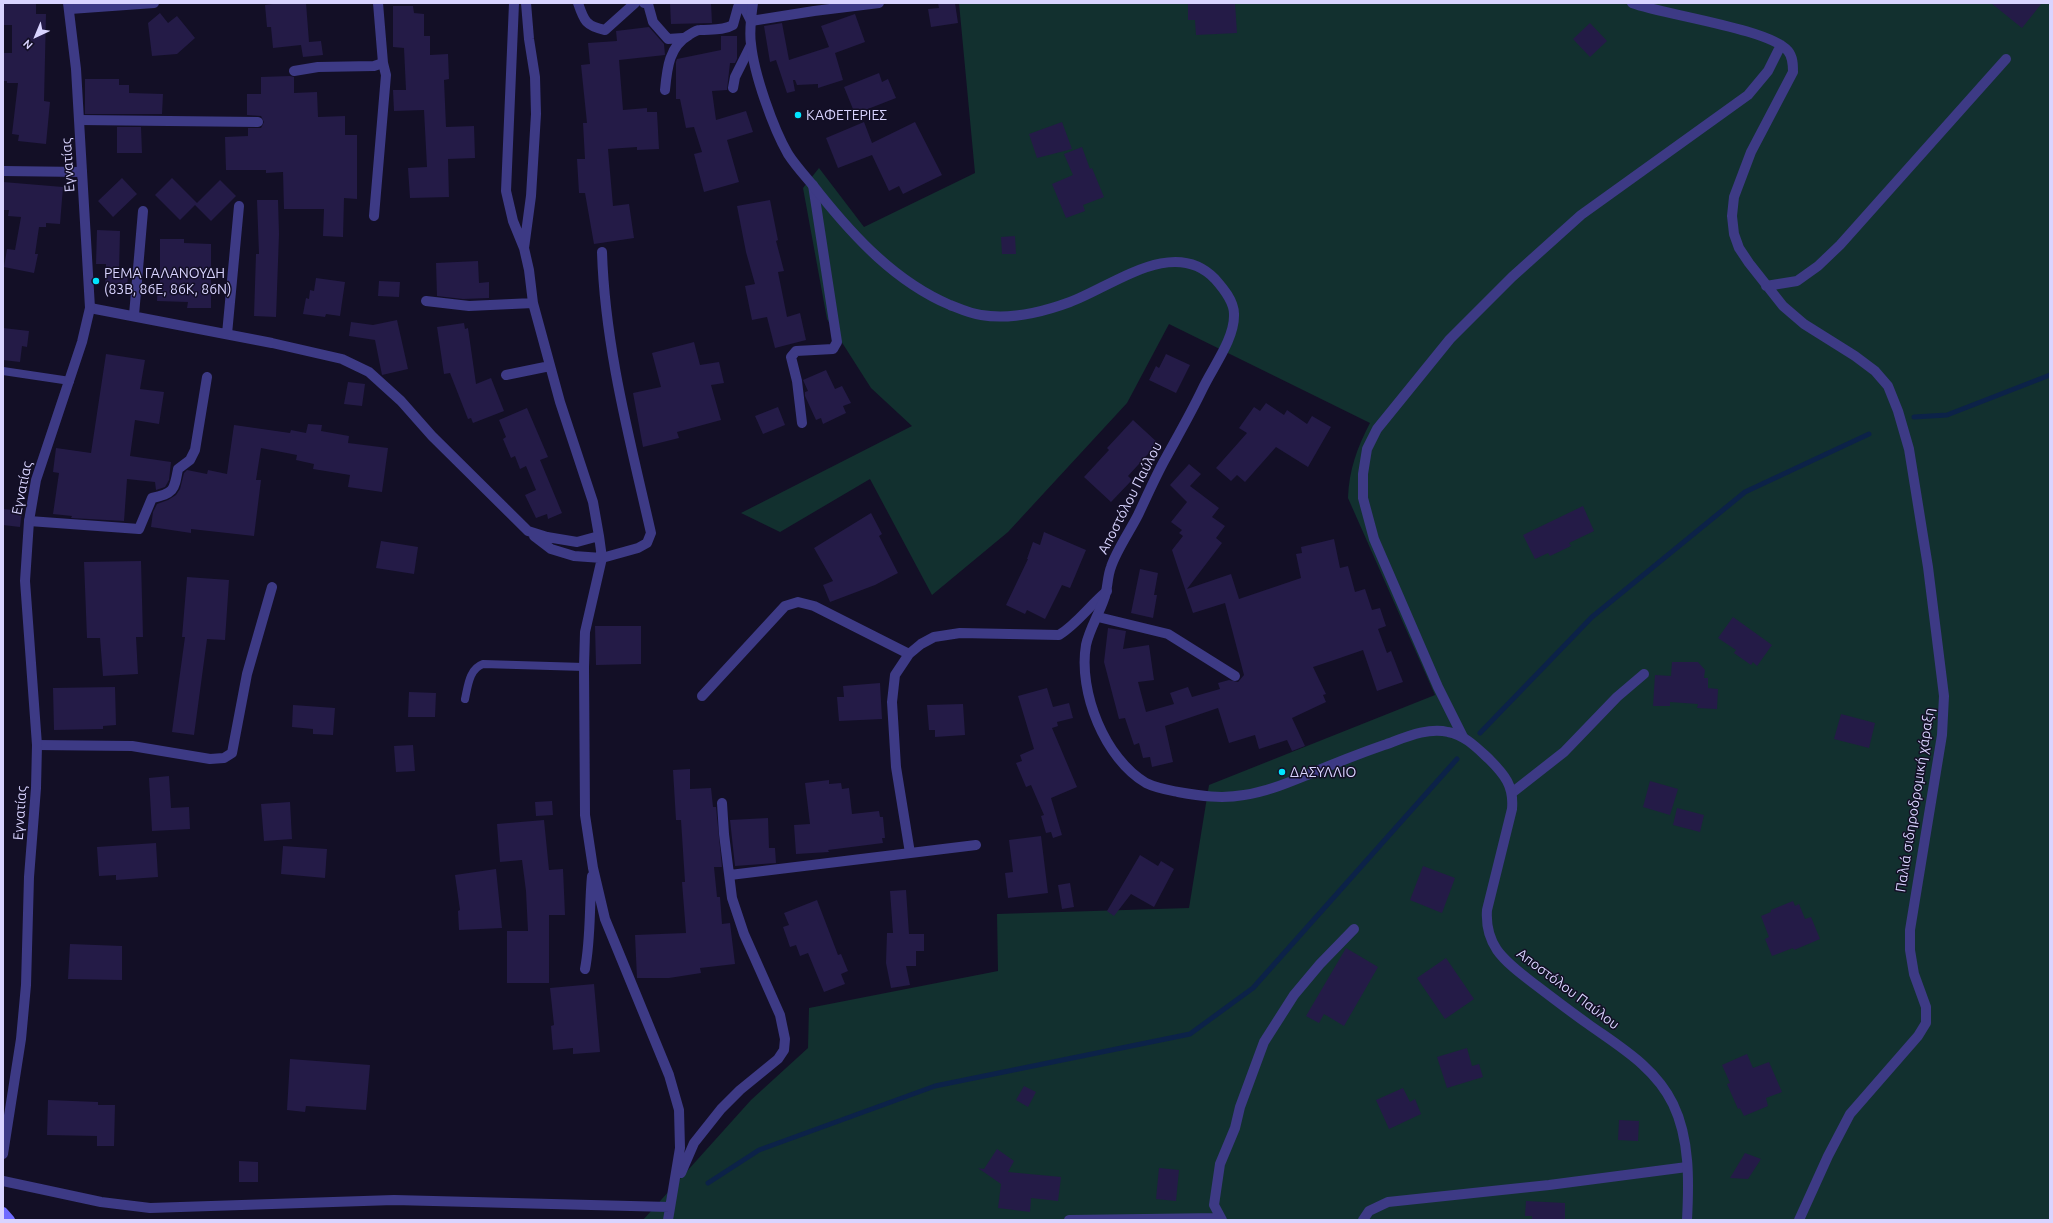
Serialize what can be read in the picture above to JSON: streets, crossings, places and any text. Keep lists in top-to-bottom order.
{
  "streets": {
    "street": ["Εγνατίας", "Αποστόλου Παύλου", "Παλιά σιδηροδρομική χάραξη"]
  },
  "places": ["ΚΑΦΕΤΕΡΙΕΣ", "ΡΕΜΑ ΓΑΛΑΝΟΥΔΗ (83Β, 86Ε, 86Κ, 86Ν)", "ΔΑΣΥΛΛΙΟ"],
  "north": "bottom left"
}
